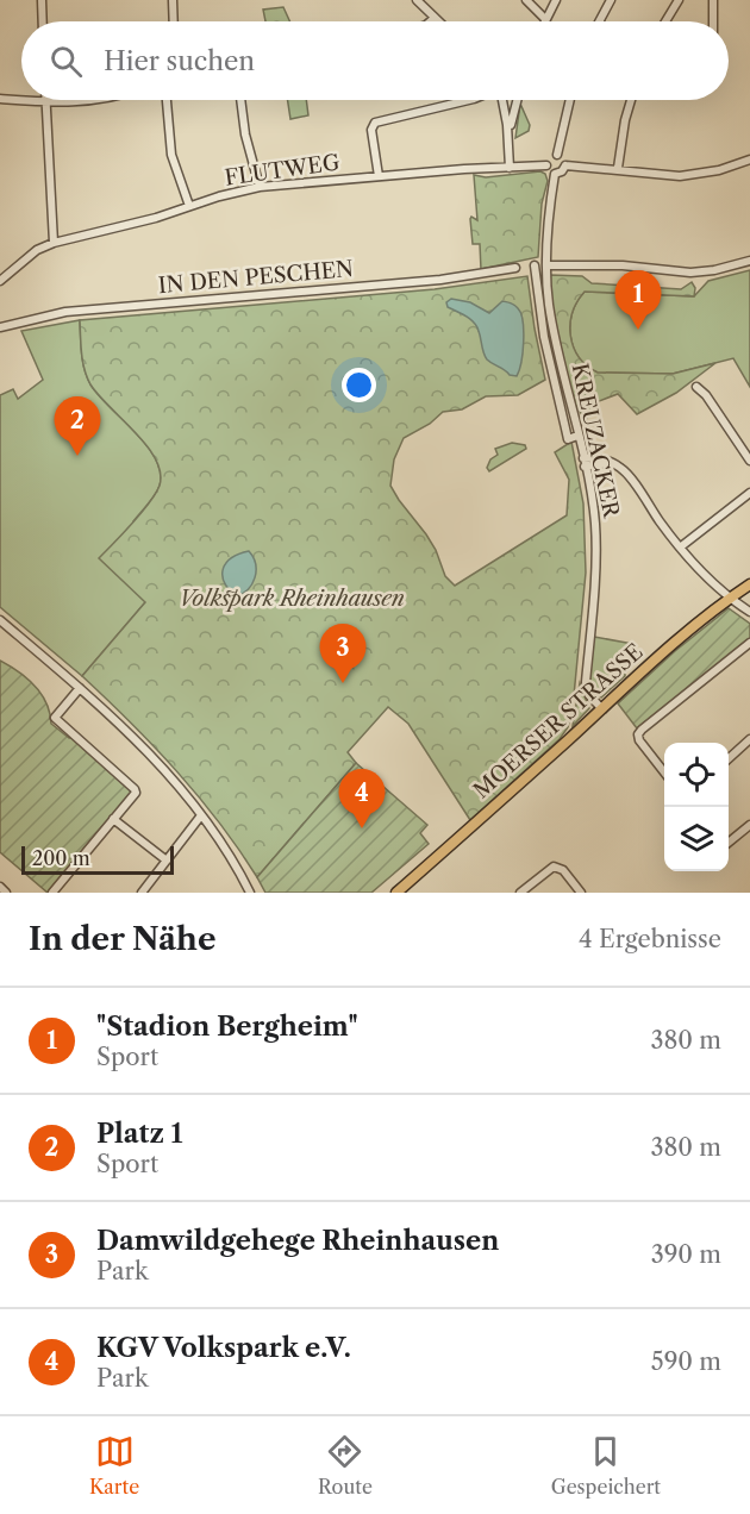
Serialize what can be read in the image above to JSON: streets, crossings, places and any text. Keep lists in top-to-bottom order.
{
  "streets": {
    "main road": ["MOERSER STRASSE"],
    "street": ["FLUTWEG", "IN DEN PESCHEN", "KREUZACKER"]
  },
  "crossings": [
    ["FLUTWEG", "KREUZACKER"],
    ["KREUZACKER", "MOERSER STRASSE"]
  ],
  "parks": ["Volkspark Rheinhausen"],
  "scale_bar": "200 m",
  "page": {
    "search": "Hier suchen",
    "pins": [
      "1",
      "2",
      "3",
      "4"
    ],
    "scale": "200 m",
    "heading": ["In der Nähe", "4 Ergebnisse"],
    "list": [
      {
        "mark": "1",
        "name": "\"Stadion Bergheim\"",
        "note": "Sport",
        "value": "380 m"
      },
      {
        "mark": "2",
        "name": "Platz 1",
        "note": "Sport",
        "value": "380 m"
      },
      {
        "mark": "3",
        "name": "Damwildgehege Rheinhausen",
        "note": "Park",
        "value": "390 m"
      },
      {
        "mark": "4",
        "name": "KGV Volkspark e.V.",
        "note": "Park",
        "value": "590 m"
      }
    ],
    "nav": ["Karte", "Route", "Gespeichert"]
  }
}
